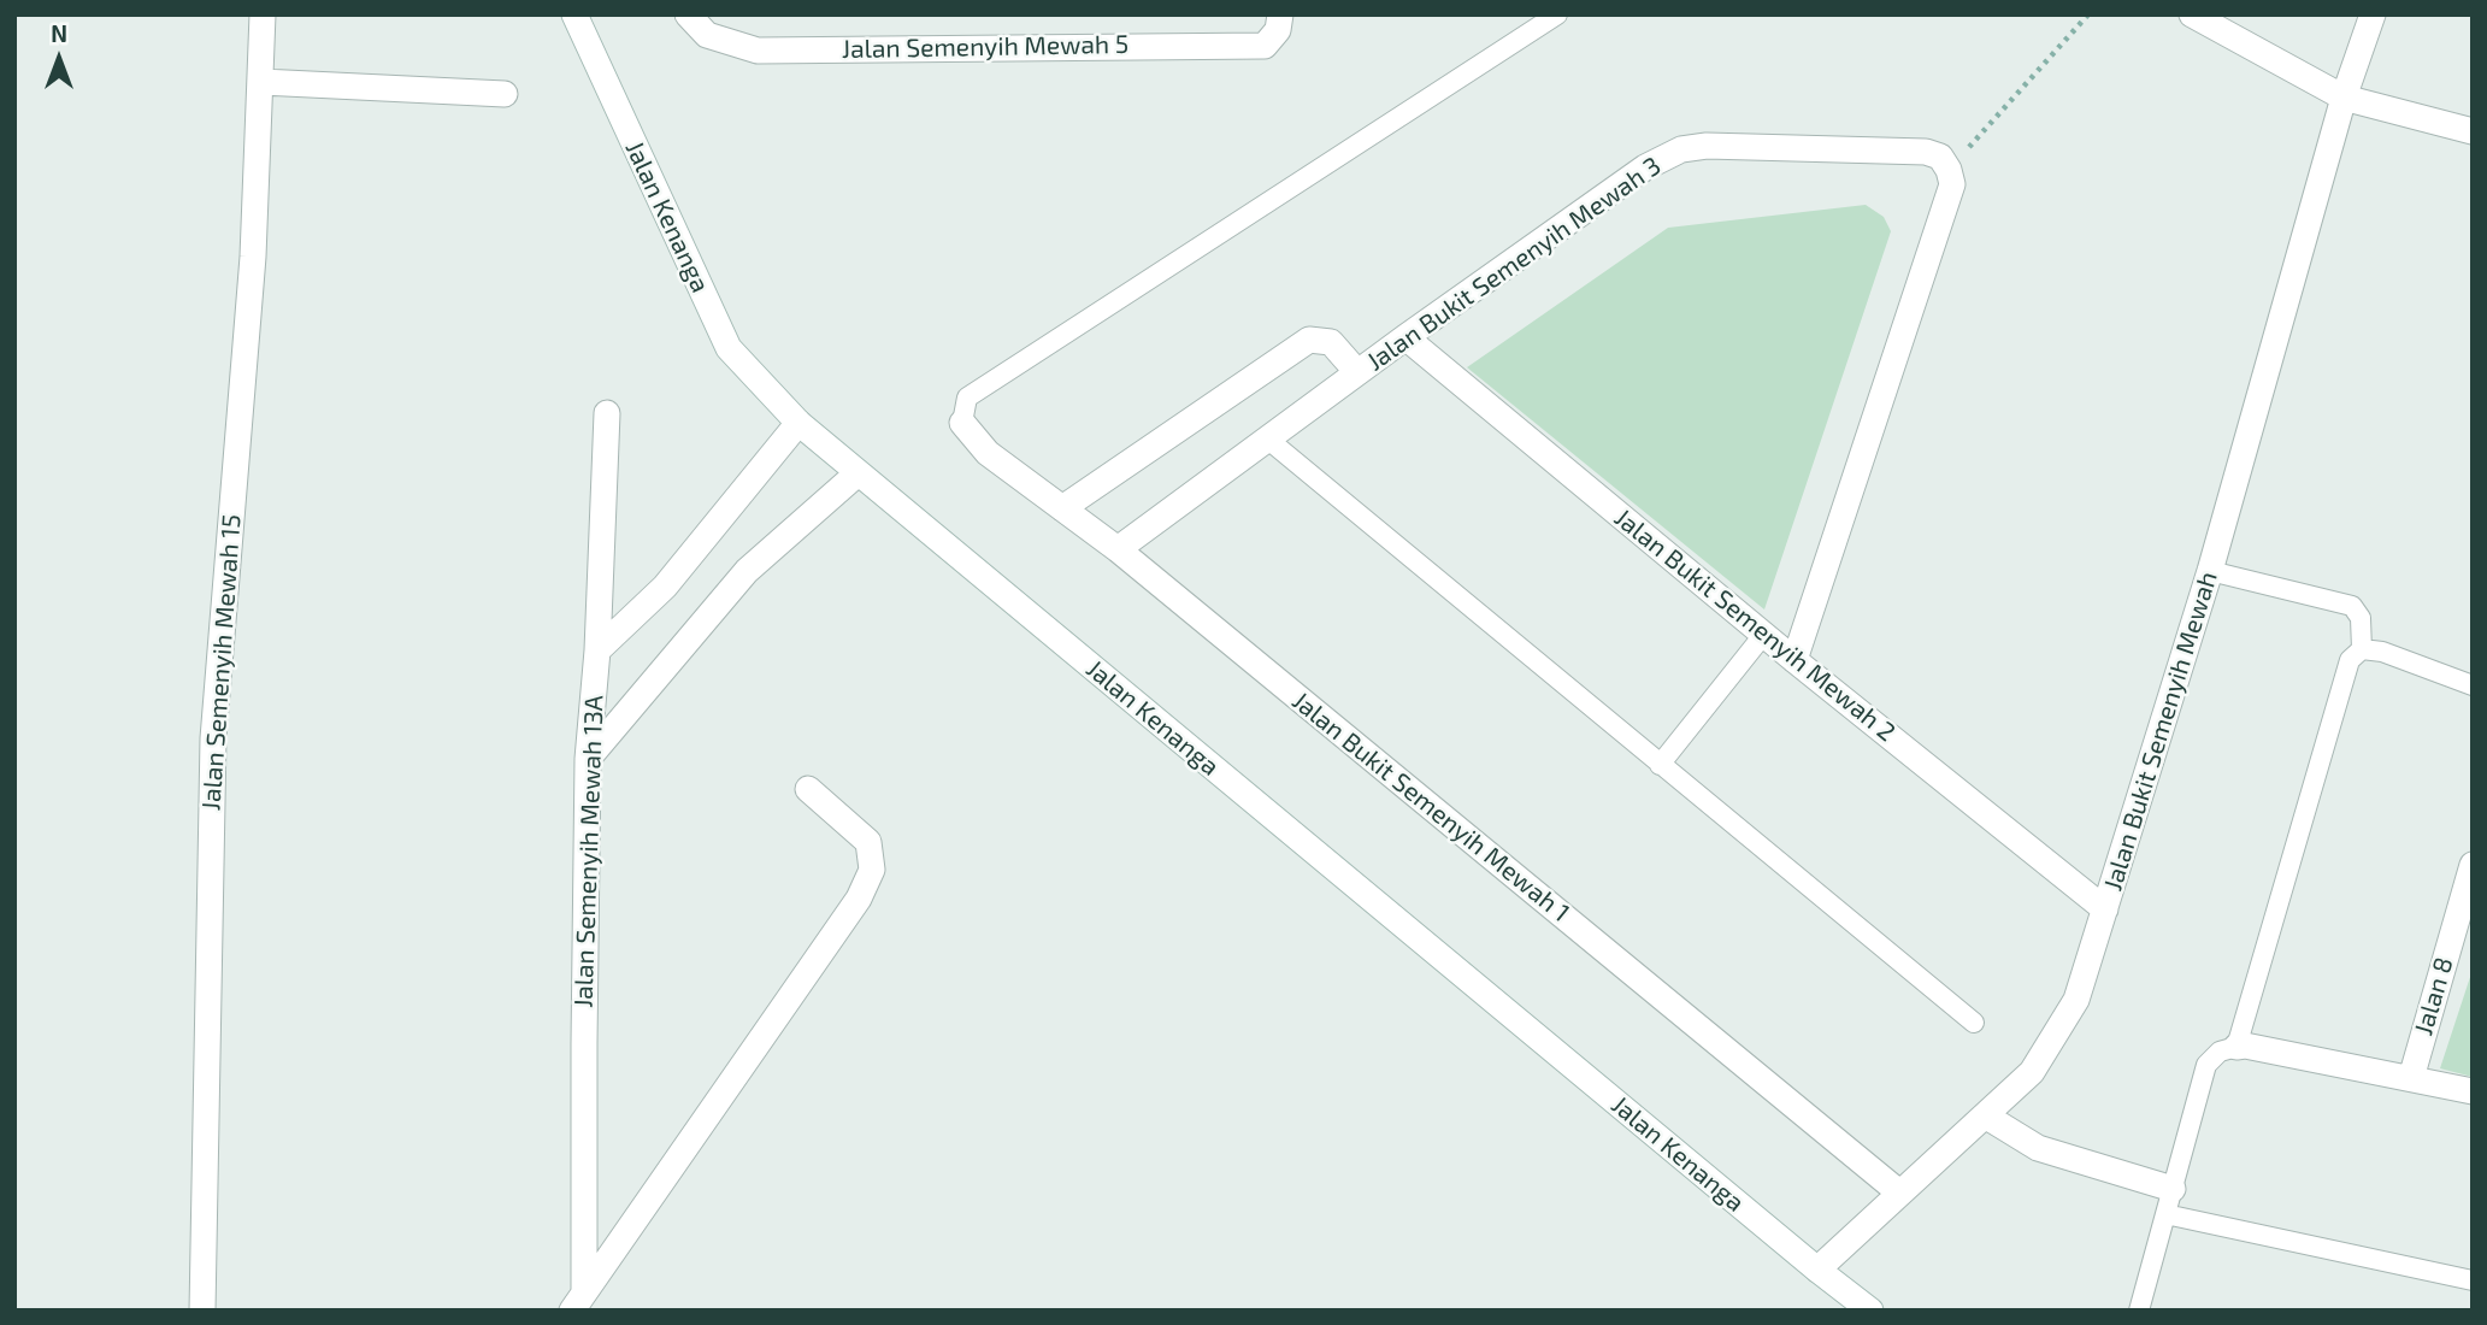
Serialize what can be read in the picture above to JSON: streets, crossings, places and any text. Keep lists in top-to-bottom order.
{
  "streets": {
    "street": [
      "Jalan Semenyih Mewah 5",
      "Jalan Kenanga",
      "Jalan Bukit Semenyih Mewah 3",
      "Jalan Bukit Semenyih Mewah 2",
      "Jalan Semenyih Mewah 15",
      "Jalan Bukit Semenyih Mewah",
      "Jalan Bukit Semenyih Mewah 1",
      "Jalan Semenyih Mewah 13A",
      "Jalan 8"
    ]
  },
  "crossings": [
    ["Jalan Kenanga", "Jalan Bukit Semenyih Mewah"],
    ["Jalan Bukit Semenyih Mewah 3", "Jalan Bukit Semenyih Mewah 2"],
    ["Jalan Bukit Semenyih Mewah 3", "Jalan Bukit Semenyih Mewah 1"],
    ["Jalan Bukit Semenyih Mewah 2", "Jalan Bukit Semenyih Mewah"],
    ["Jalan Bukit Semenyih Mewah", "Jalan Bukit Semenyih Mewah 1"]
  ],
  "north": "top"
}
